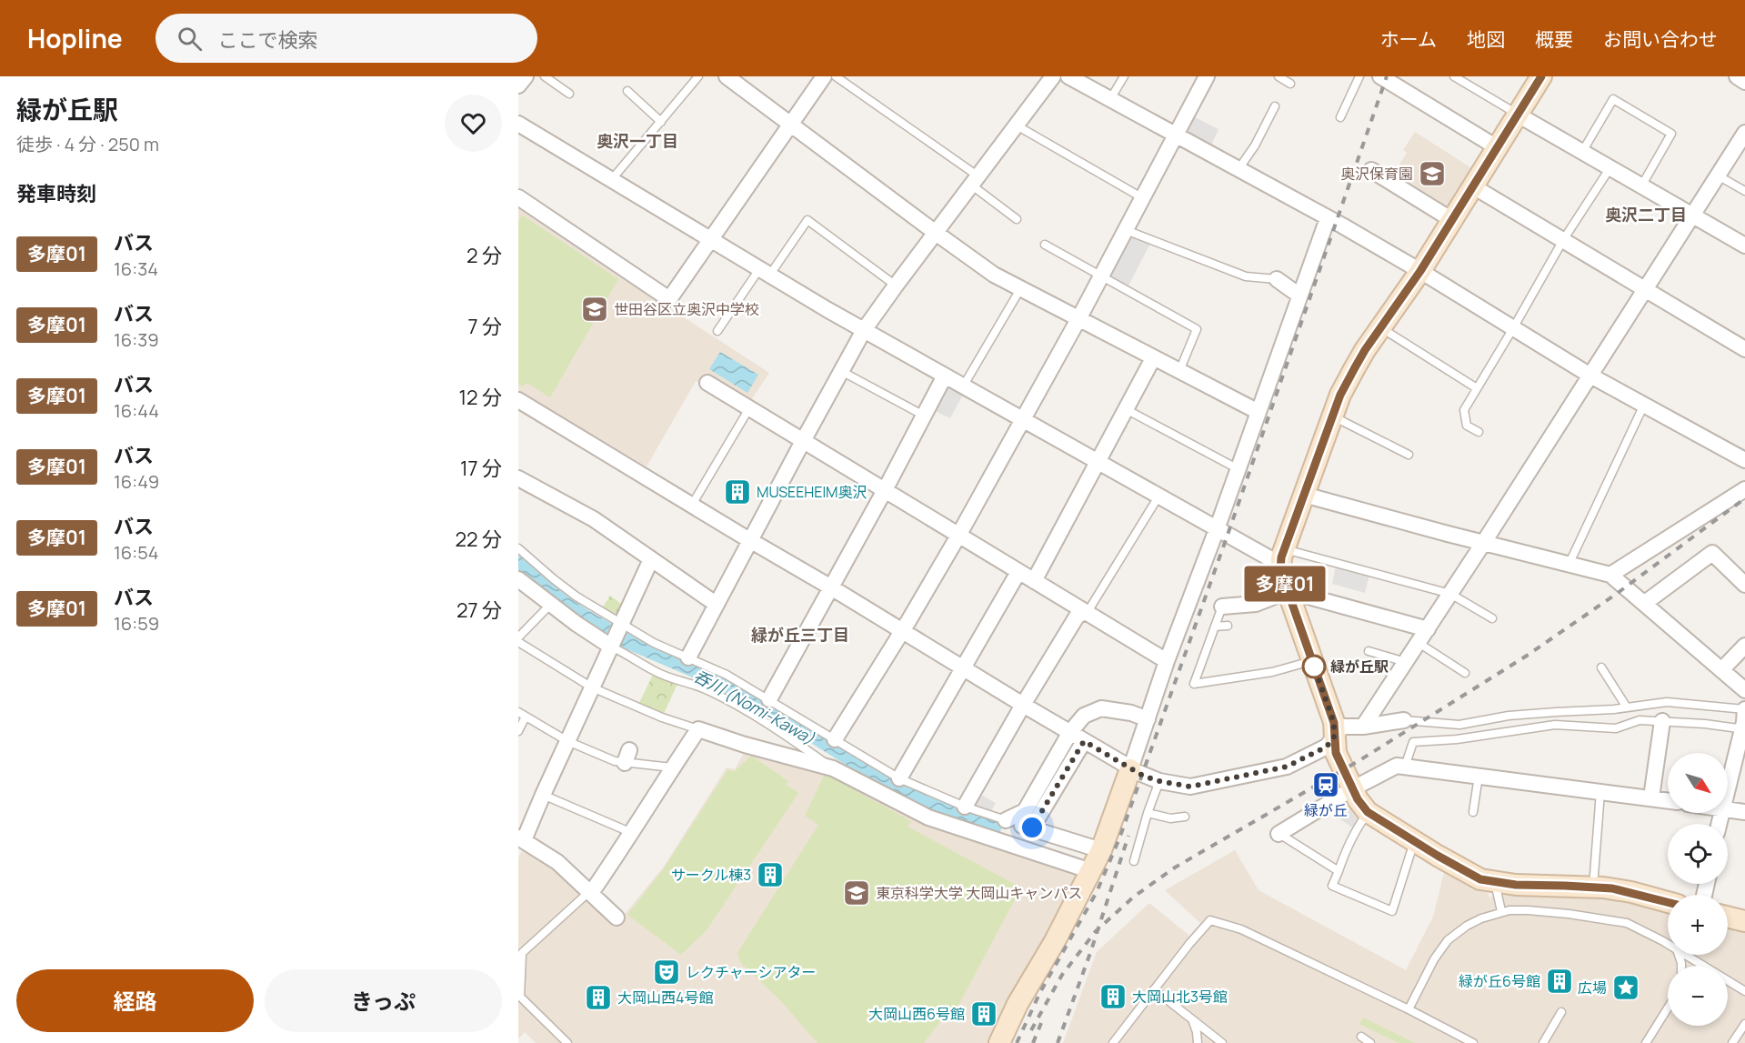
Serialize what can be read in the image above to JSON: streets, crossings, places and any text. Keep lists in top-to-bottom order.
{
  "districts": ["奥沢一丁目", "奥沢二丁目", "緑が丘三丁目"],
  "water": ["呑川 (Nomi-Kawa)"],
  "places": {
    "school or university": ["奥沢保育園", "世田谷区立奥沢中学校", "東京科学大学 大岡山キャンパス"],
    "building": [
      "MUSEEHEIM奥沢",
      "サークル棟3",
      "緑が丘6号館",
      "大岡山北3号館",
      "大岡山西4号館",
      "大岡山西6号館"
    ],
    "other": ["緑が丘駅"],
    "station": ["緑が丘"],
    "theatre": ["レクチャーシアター"],
    "place": ["広場"]
  },
  "lines": ["bus line 多摩01"],
  "north": "bottom right",
  "page": {
    "header": "Hopline",
    "search": "ここで検索",
    "nav": [
      "ホーム",
      "地図",
      "概要",
      "お問い合わせ"
    ],
    "heading": [
      ["緑が丘駅", "徒歩 · 4 分 · 250 m"],
      "発車時刻"
    ],
    "on_map": "多摩01",
    "list": [
      {
        "mark": "多摩01",
        "name": "バス",
        "note": "16:34",
        "value": "2 分"
      },
      {
        "mark": "多摩01",
        "name": "バス",
        "note": "16:39",
        "value": "7 分"
      },
      {
        "mark": "多摩01",
        "name": "バス",
        "note": "16:44",
        "value": "12 分"
      },
      {
        "mark": "多摩01",
        "name": "バス",
        "note": "16:49",
        "value": "17 分"
      },
      {
        "mark": "多摩01",
        "name": "バス",
        "note": "16:54",
        "value": "22 分"
      },
      {
        "mark": "多摩01",
        "name": "バス",
        "note": "16:59",
        "value": "27 分"
      }
    ],
    "map_buttons": ["+", "−"],
    "buttons": ["経路", "きっぷ"]
  }
}
